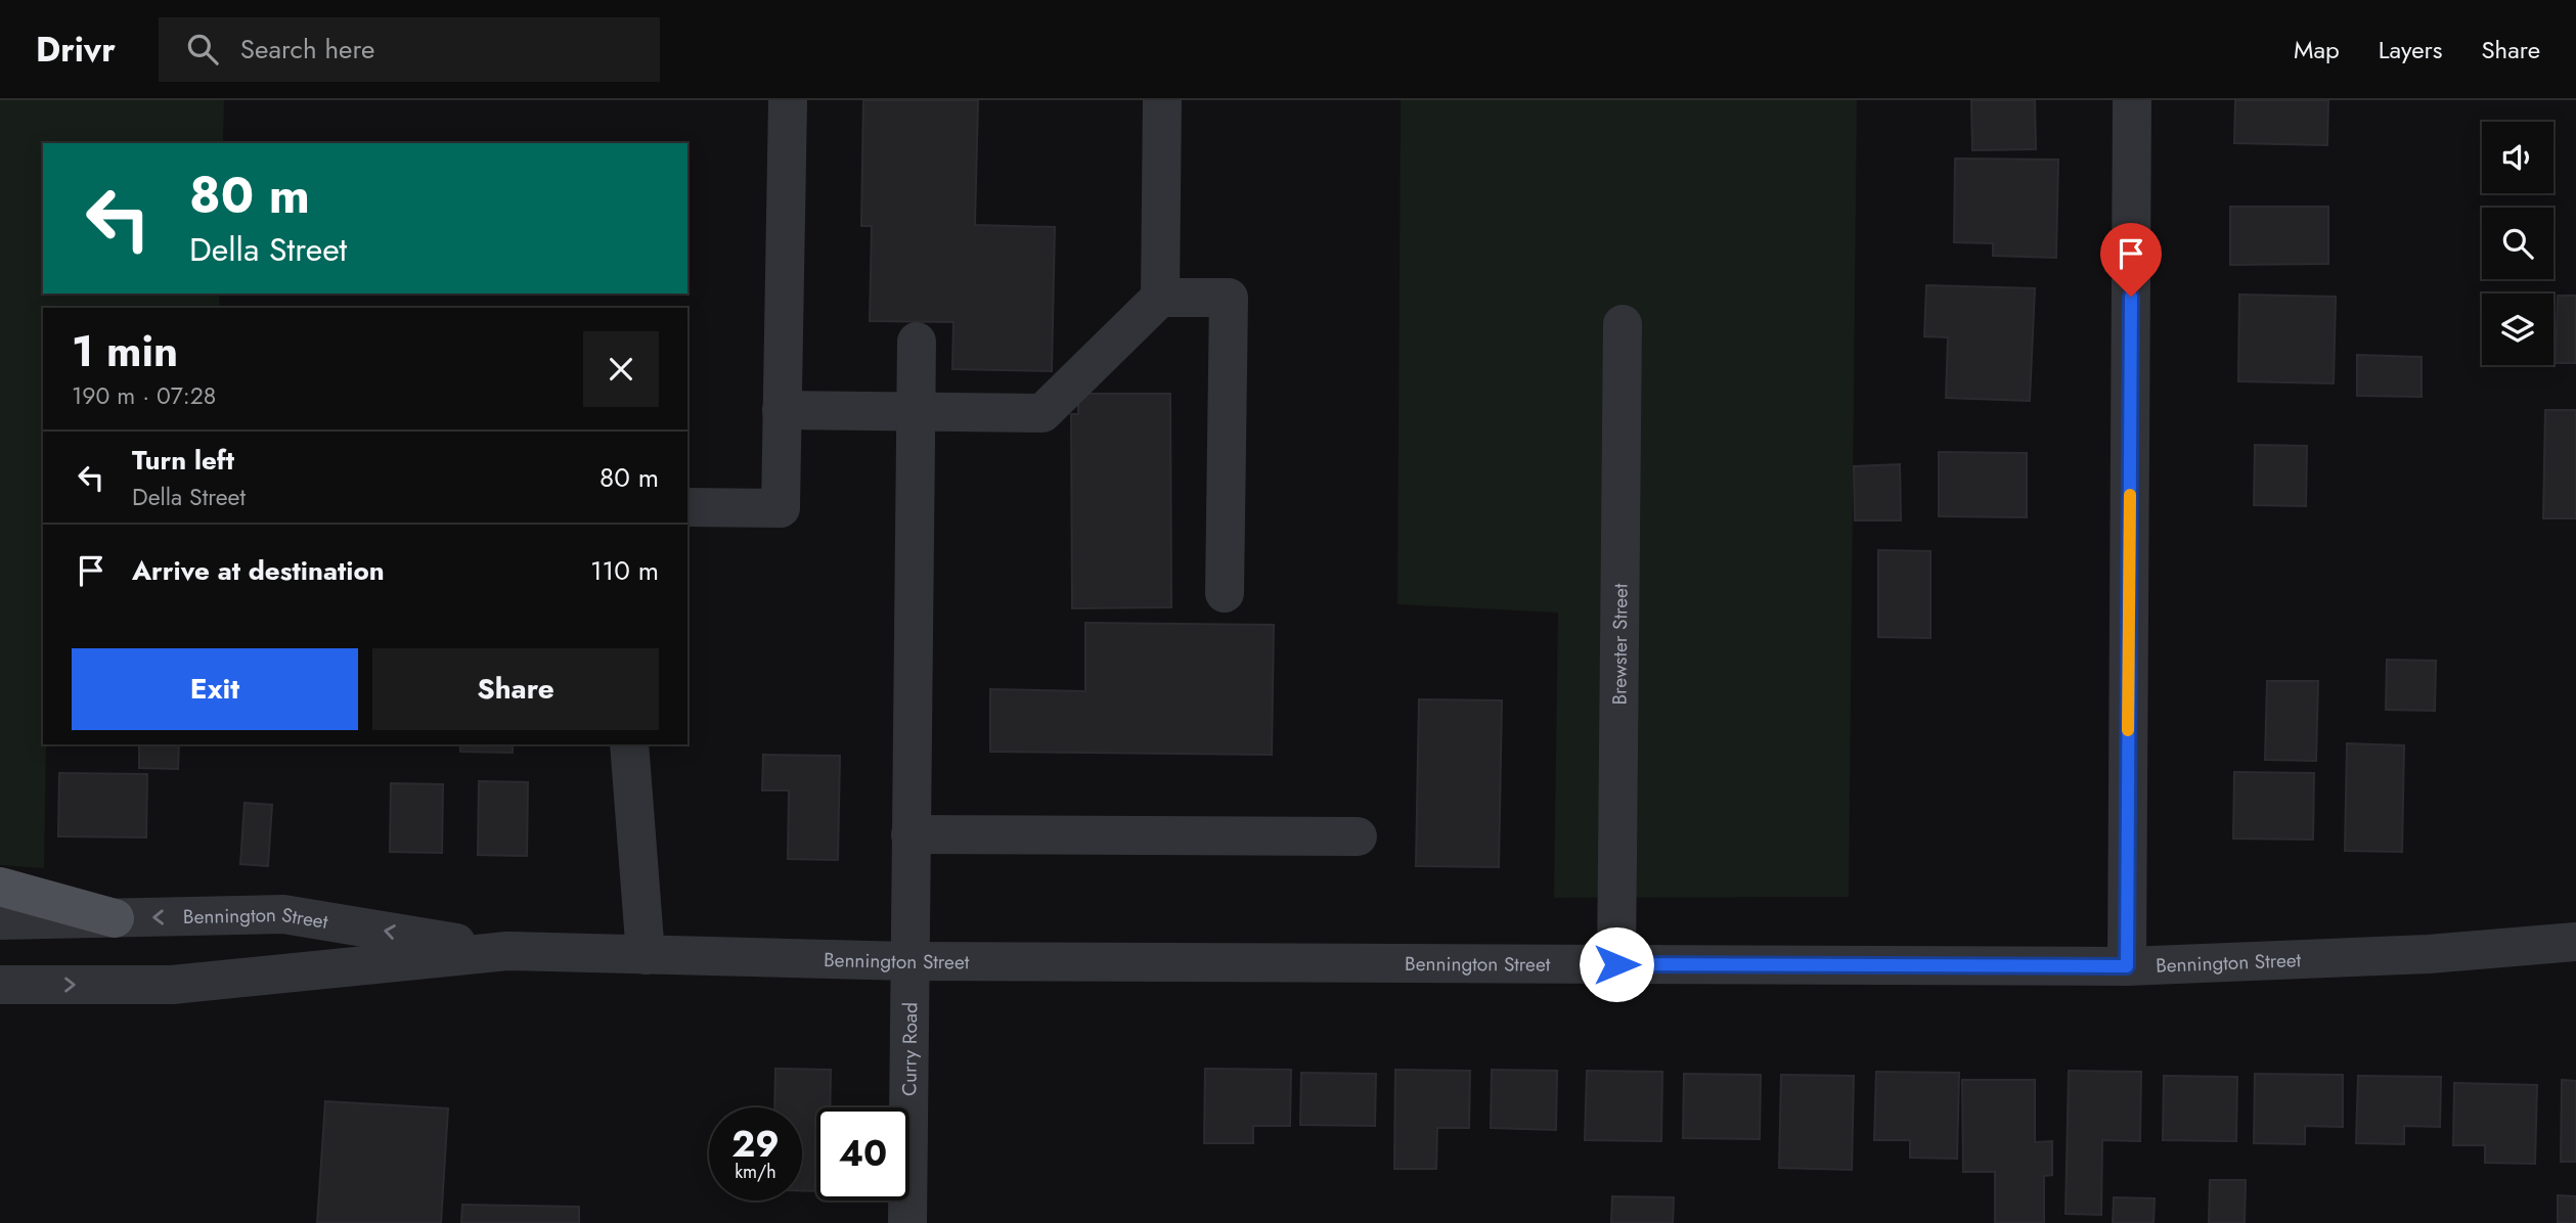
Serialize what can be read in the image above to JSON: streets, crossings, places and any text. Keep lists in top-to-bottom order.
{
  "streets": {
    "street": ["Brewster Street", "Bennington Street", "Curry Road"]
  },
  "crossings": [
    ["Brewster Street", "Bennington Street"],
    ["Bennington Street", "Curry Road"]
  ],
  "page": {
    "header": "Drivr",
    "search": "Search here",
    "nav": ["Map", "Layers", "Share"],
    "turn": ["80 m", "Della Street"],
    "heading": ["1 min", "190 m · 07:28"],
    "list": [
      {
        "name": "Turn left",
        "note": "Della Street",
        "value": "80 m"
      },
      {
        "name": "Arrive at destination",
        "value": "110 m"
      }
    ],
    "buttons": ["Exit", "Share"],
    "speed": "29 km/h",
    "limit": "40"
  }
}
